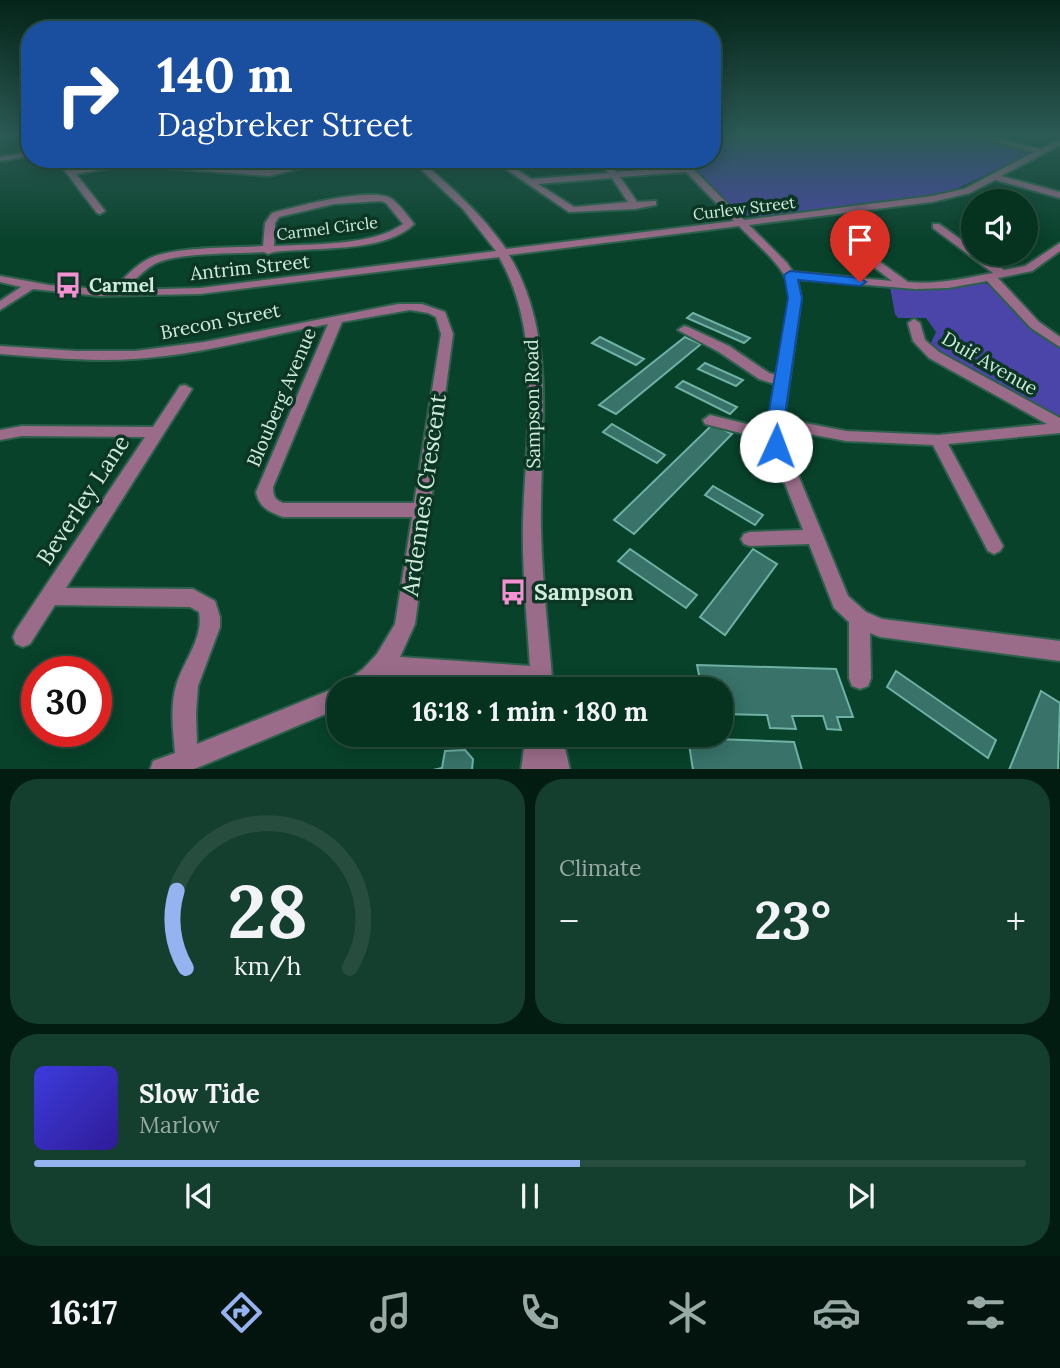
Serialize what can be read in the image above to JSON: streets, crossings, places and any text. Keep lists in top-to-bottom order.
{
  "streets": {
    "street": [
      "Curlew Street",
      "Carmel Circle",
      "Antrim Street",
      "Brecon Street",
      "Duif Avenue",
      "Blouberg Avenue",
      "Sampson Road",
      "Ardennes Crescent",
      "Beverley Lane"
    ]
  },
  "crossings": [
    ["Curlew Street", "Antrim Street"],
    ["Curlew Street", "Sampson Road"],
    ["Carmel Circle", "Antrim Street"],
    ["Antrim Street", "Sampson Road"],
    ["Brecon Street", "Blouberg Avenue"],
    ["Brecon Street", "Ardennes Crescent"],
    ["Blouberg Avenue", "Ardennes Crescent"]
  ],
  "places": {
    "bus stop": ["Carmel", "Sampson"]
  },
  "page": {
    "turn": ["140 m", "Dagbreker Street"],
    "limit": "30",
    "trip": "16:18 · 1 min · 180 m",
    "tile": "Climate",
    "heat": ["−", "23°", "+"],
    "song": ["Slow Tide", "Marlow"],
    "tabs": "16:17",
    "gauge": ["28", "km/h"]
  }
}
